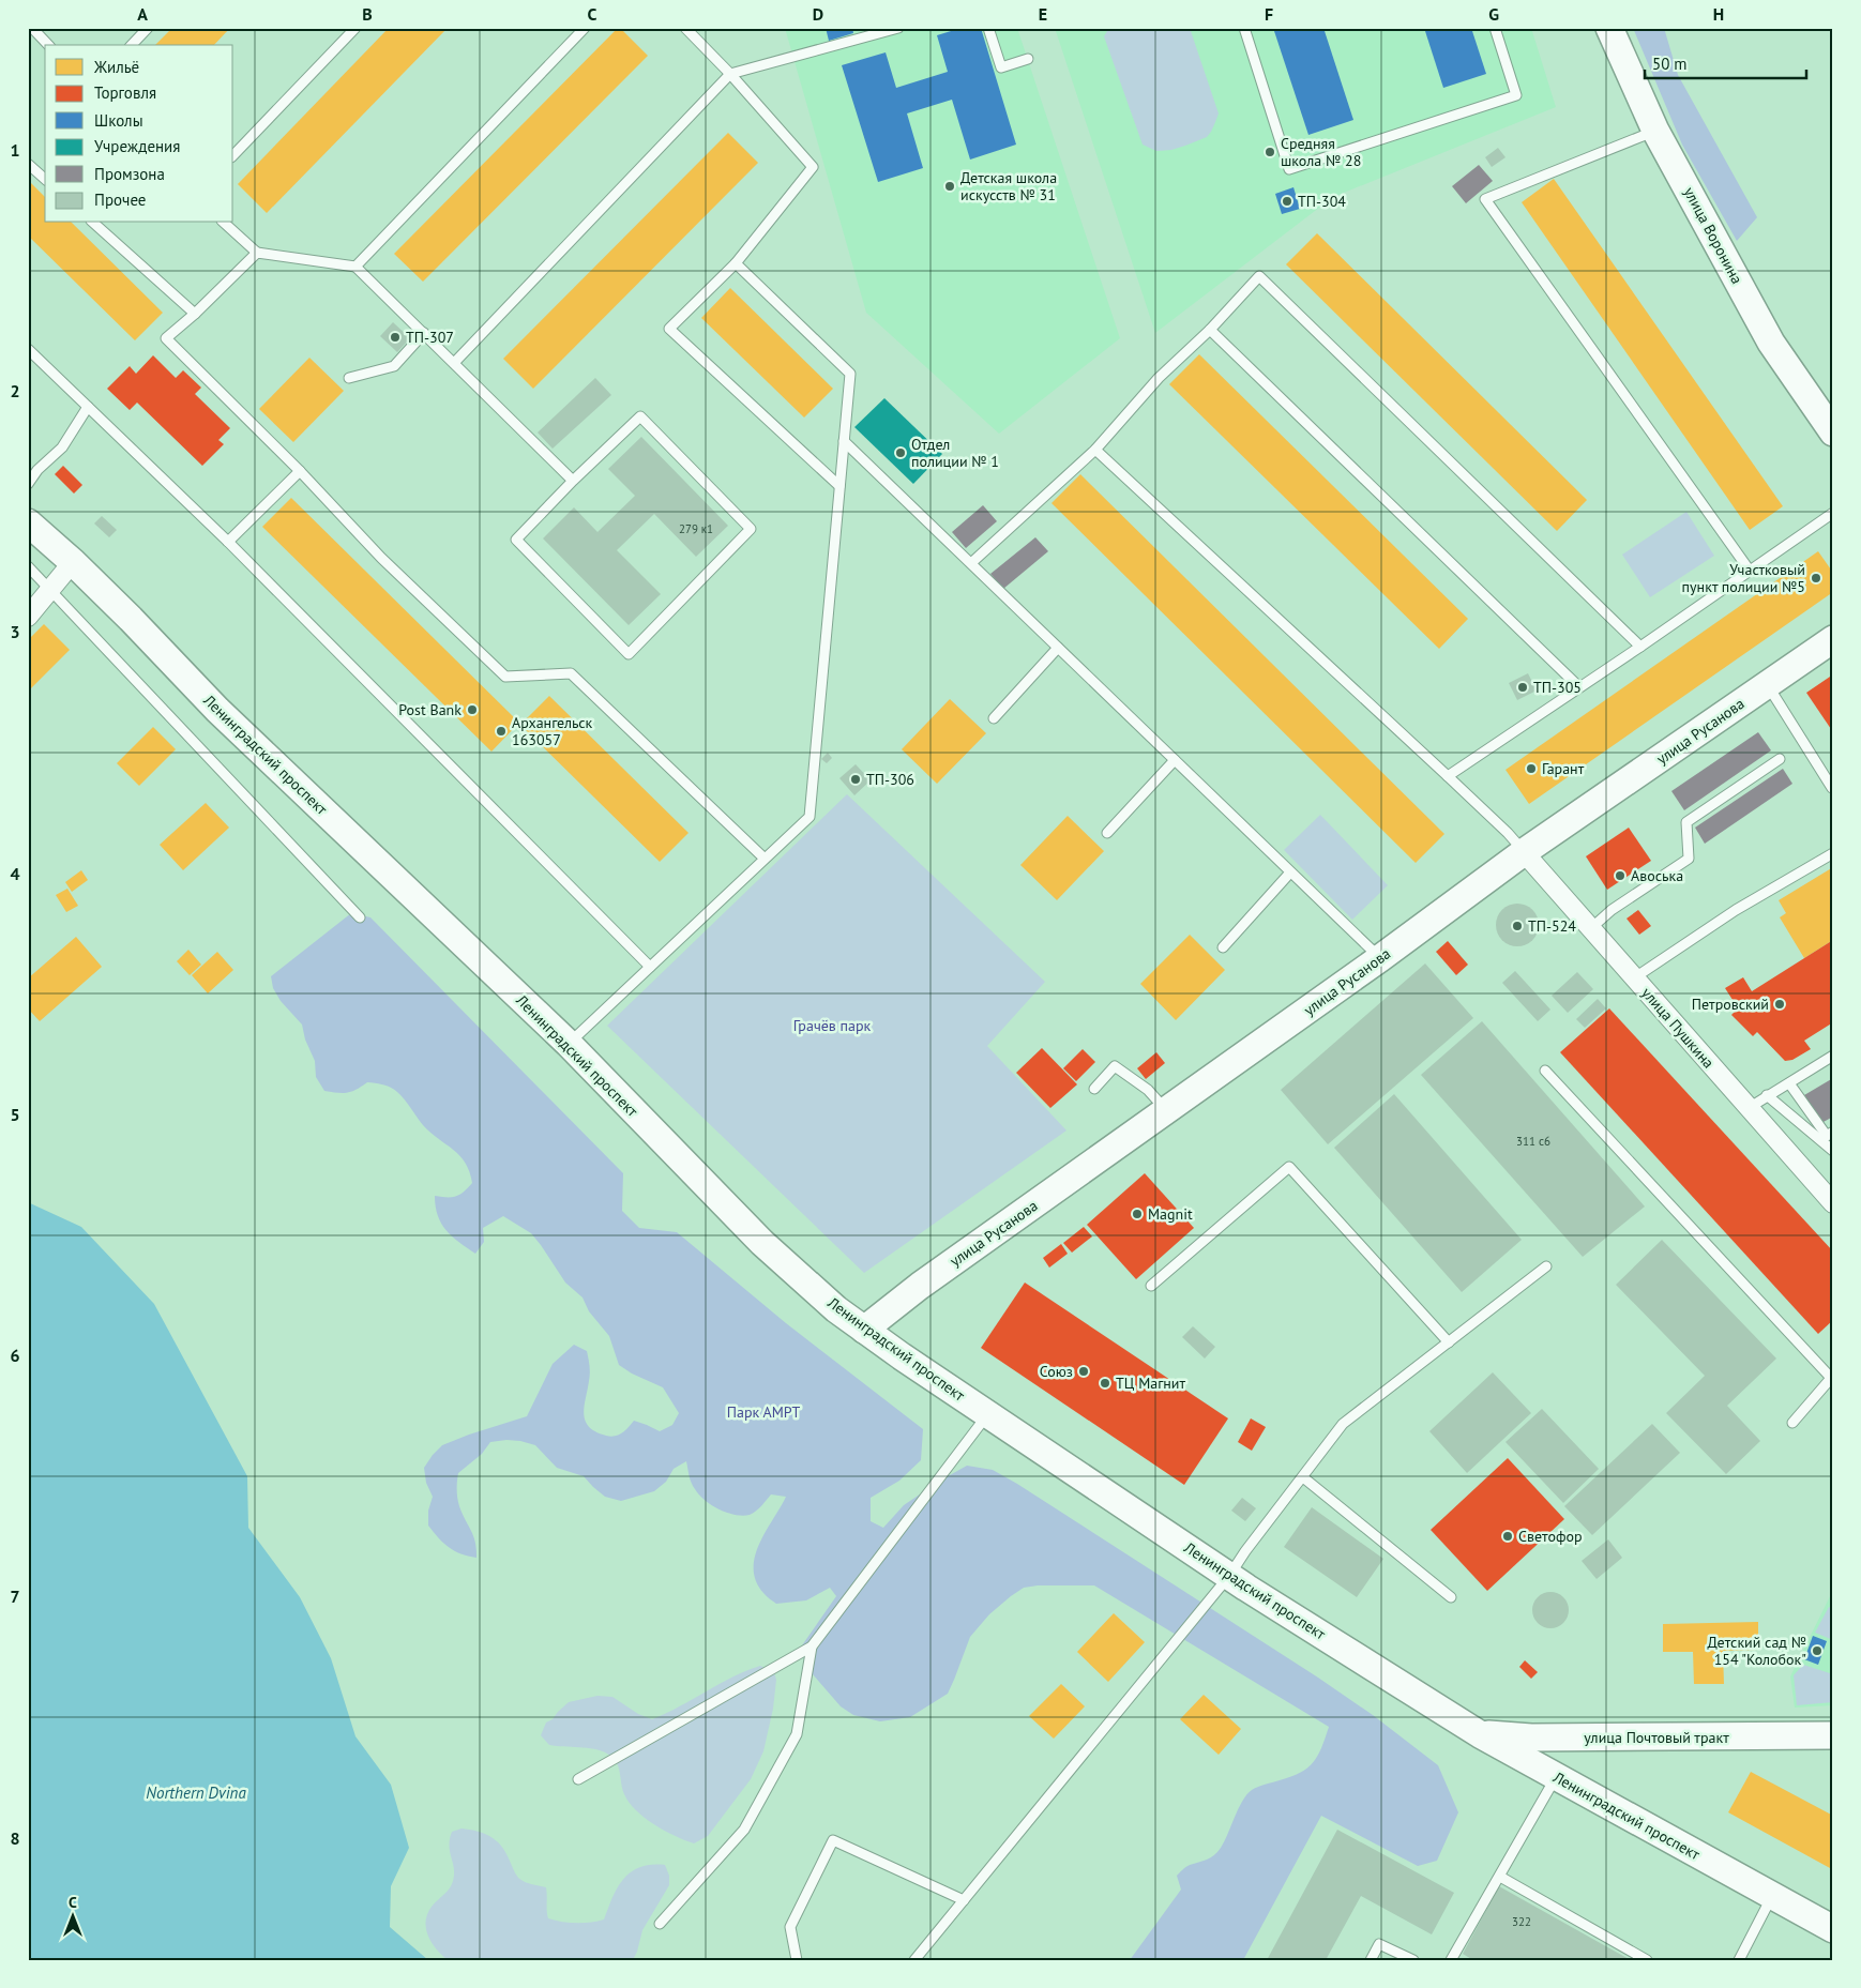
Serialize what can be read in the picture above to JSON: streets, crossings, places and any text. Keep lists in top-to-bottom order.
{
  "streets": {
    "main road": [
      "улица Воронина",
      "улица Русанова",
      "Ленинградский проспект",
      "улица Почтовый тракт"
    ],
    "street": ["улица Пушкина"]
  },
  "crossings": [
    ["улица Русанова", "Ленинградский проспект"],
    ["улица Русанова", "улица Пушкина"],
    ["Ленинградский проспект", "улица Почтовый тракт"]
  ],
  "water": ["Northern Dvina"],
  "parks": ["Грачёв парк", "Парк АМРТ"],
  "places": [
    "Средняя школа № 28",
    "Детская школа искусств № 31",
    "ТП-304",
    "ТП-307",
    "Отдел полиции № 1",
    "Участковый пункт полиции №5",
    "ТП-305",
    "Post Bank",
    "Архангельск 163057",
    "Гарант",
    "ТП-306",
    "Авоська",
    "ТП-524",
    "Петровский",
    "Magnit",
    "Союз",
    "ТЦ Магнит",
    "Светофор",
    "Детский сад № 154 \"Колобок\""
  ],
  "house_numbers": ["279 к1", "311 с6", "322"],
  "legend": [
    "Жильё",
    "Торговля",
    "Школы",
    "Учреждения",
    "Промзона",
    "Прочее"
  ],
  "scale_bar": "50 m",
  "north": "top",
  "grid": {
    "columns": [
      "A",
      "B",
      "C",
      "D",
      "E",
      "F",
      "G",
      "H"
    ],
    "rows": [
      "1",
      "2",
      "3",
      "4",
      "5",
      "6",
      "7",
      "8"
    ]
  }
}
